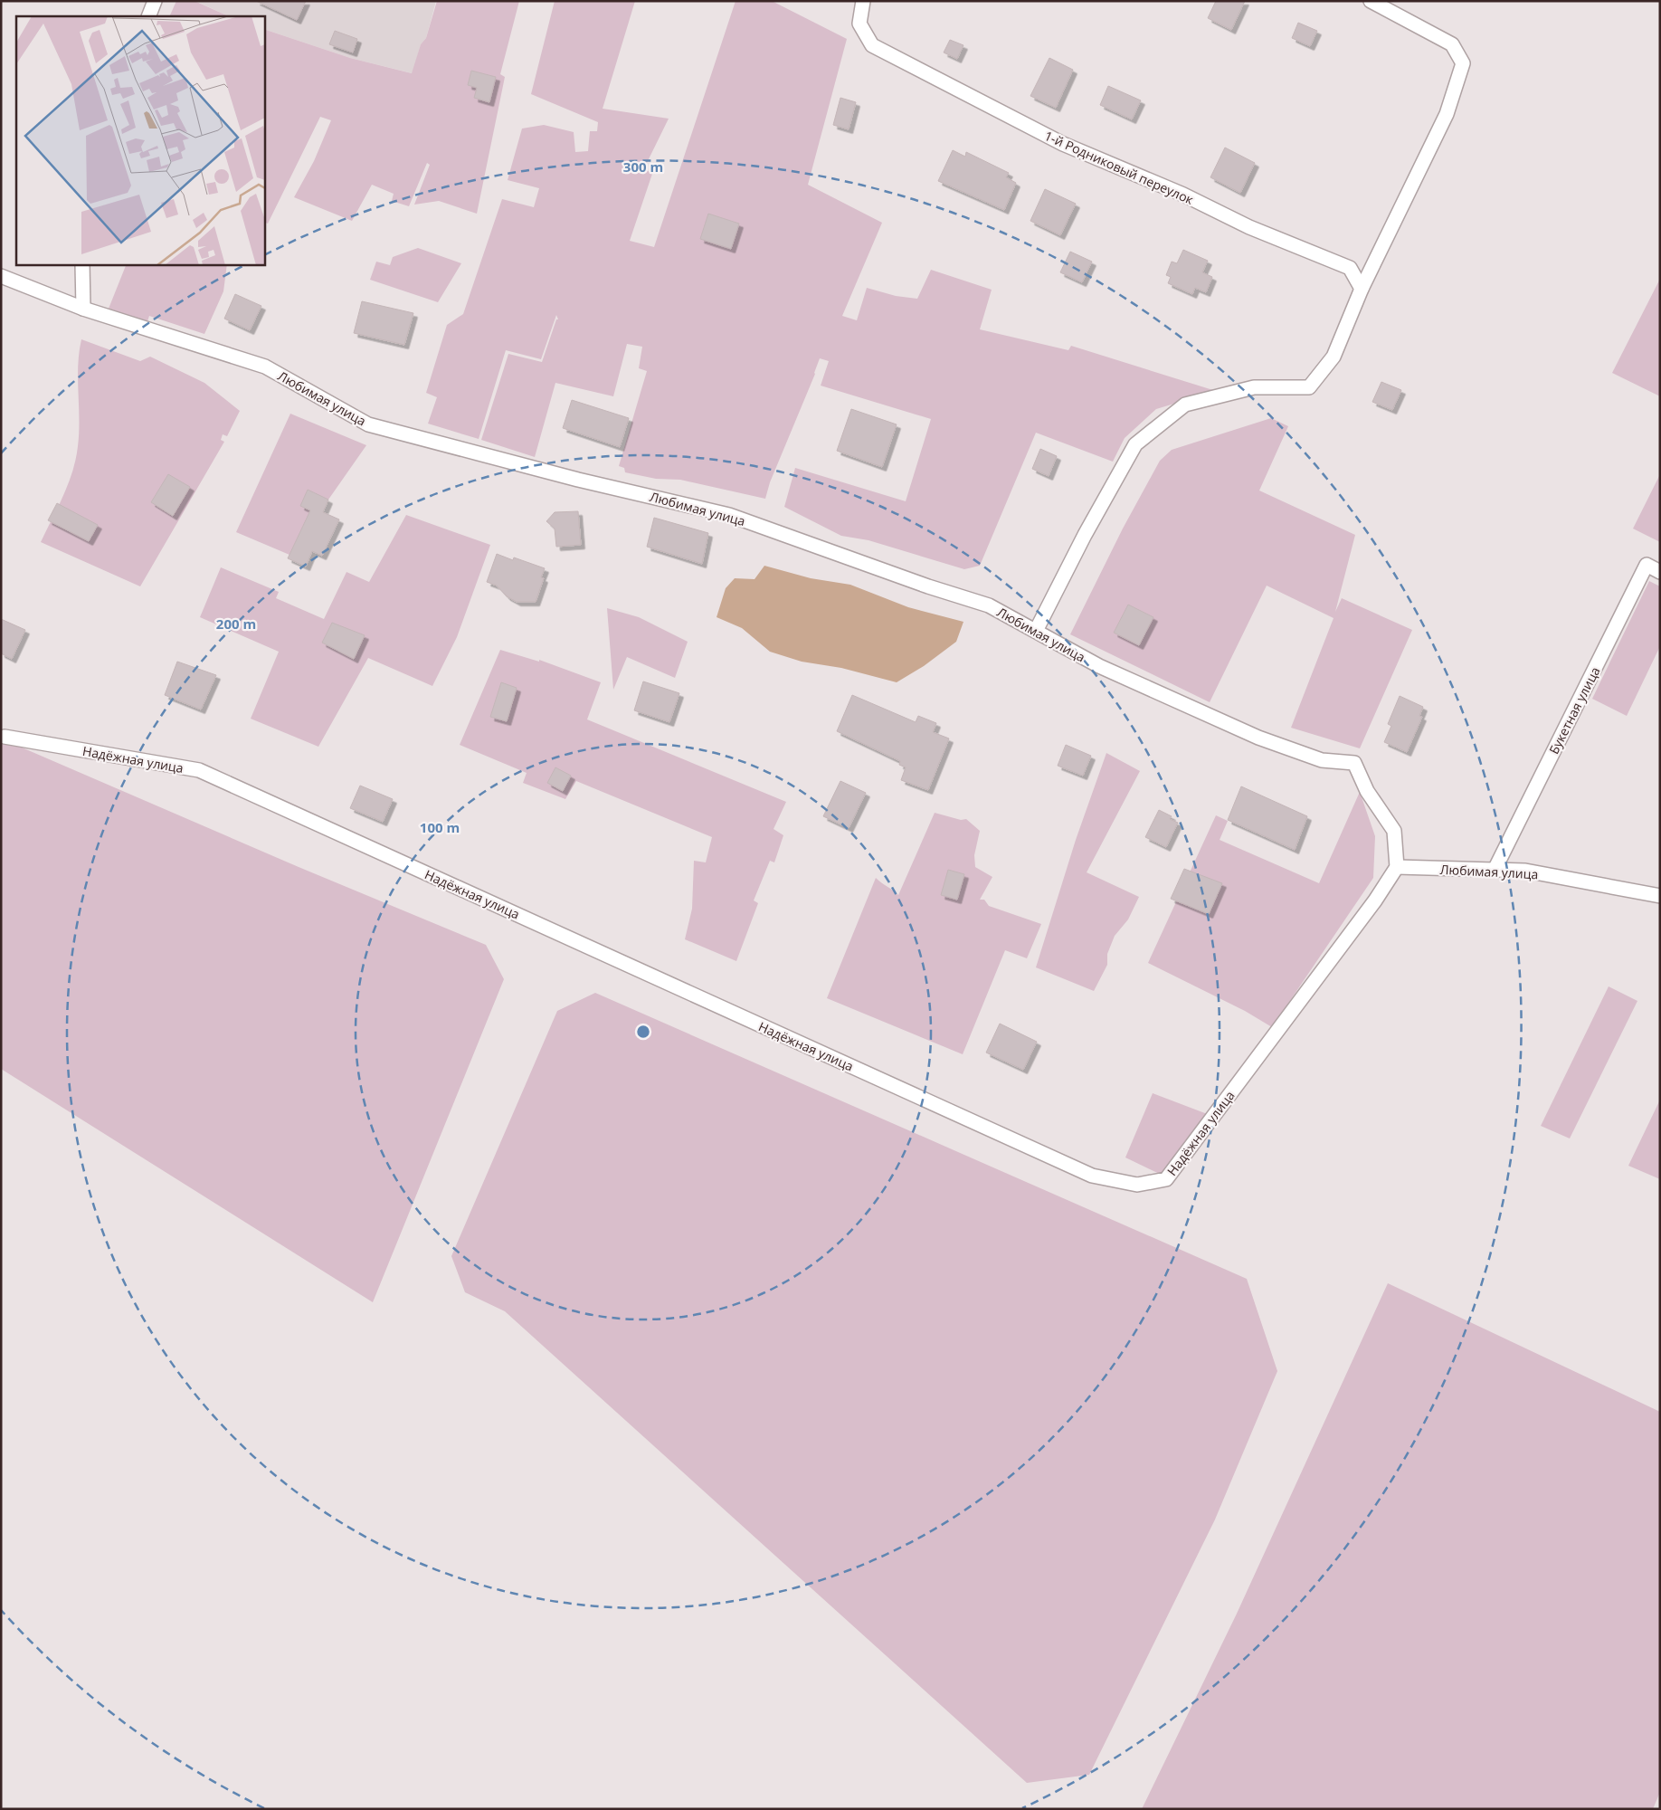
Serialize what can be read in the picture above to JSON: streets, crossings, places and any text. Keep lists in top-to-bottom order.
{
  "streets": {
    "street": [
      "1-й Родниковый переулок",
      "Любимая улица",
      "Букетная улица",
      "Надёжная улица"
    ]
  },
  "crossings": [
    ["Любимая улица", "Букетная улица"],
    ["Любимая улица", "Надёжная улица"]
  ],
  "rings": ["300 m", "200 m", "100 m"]
}
